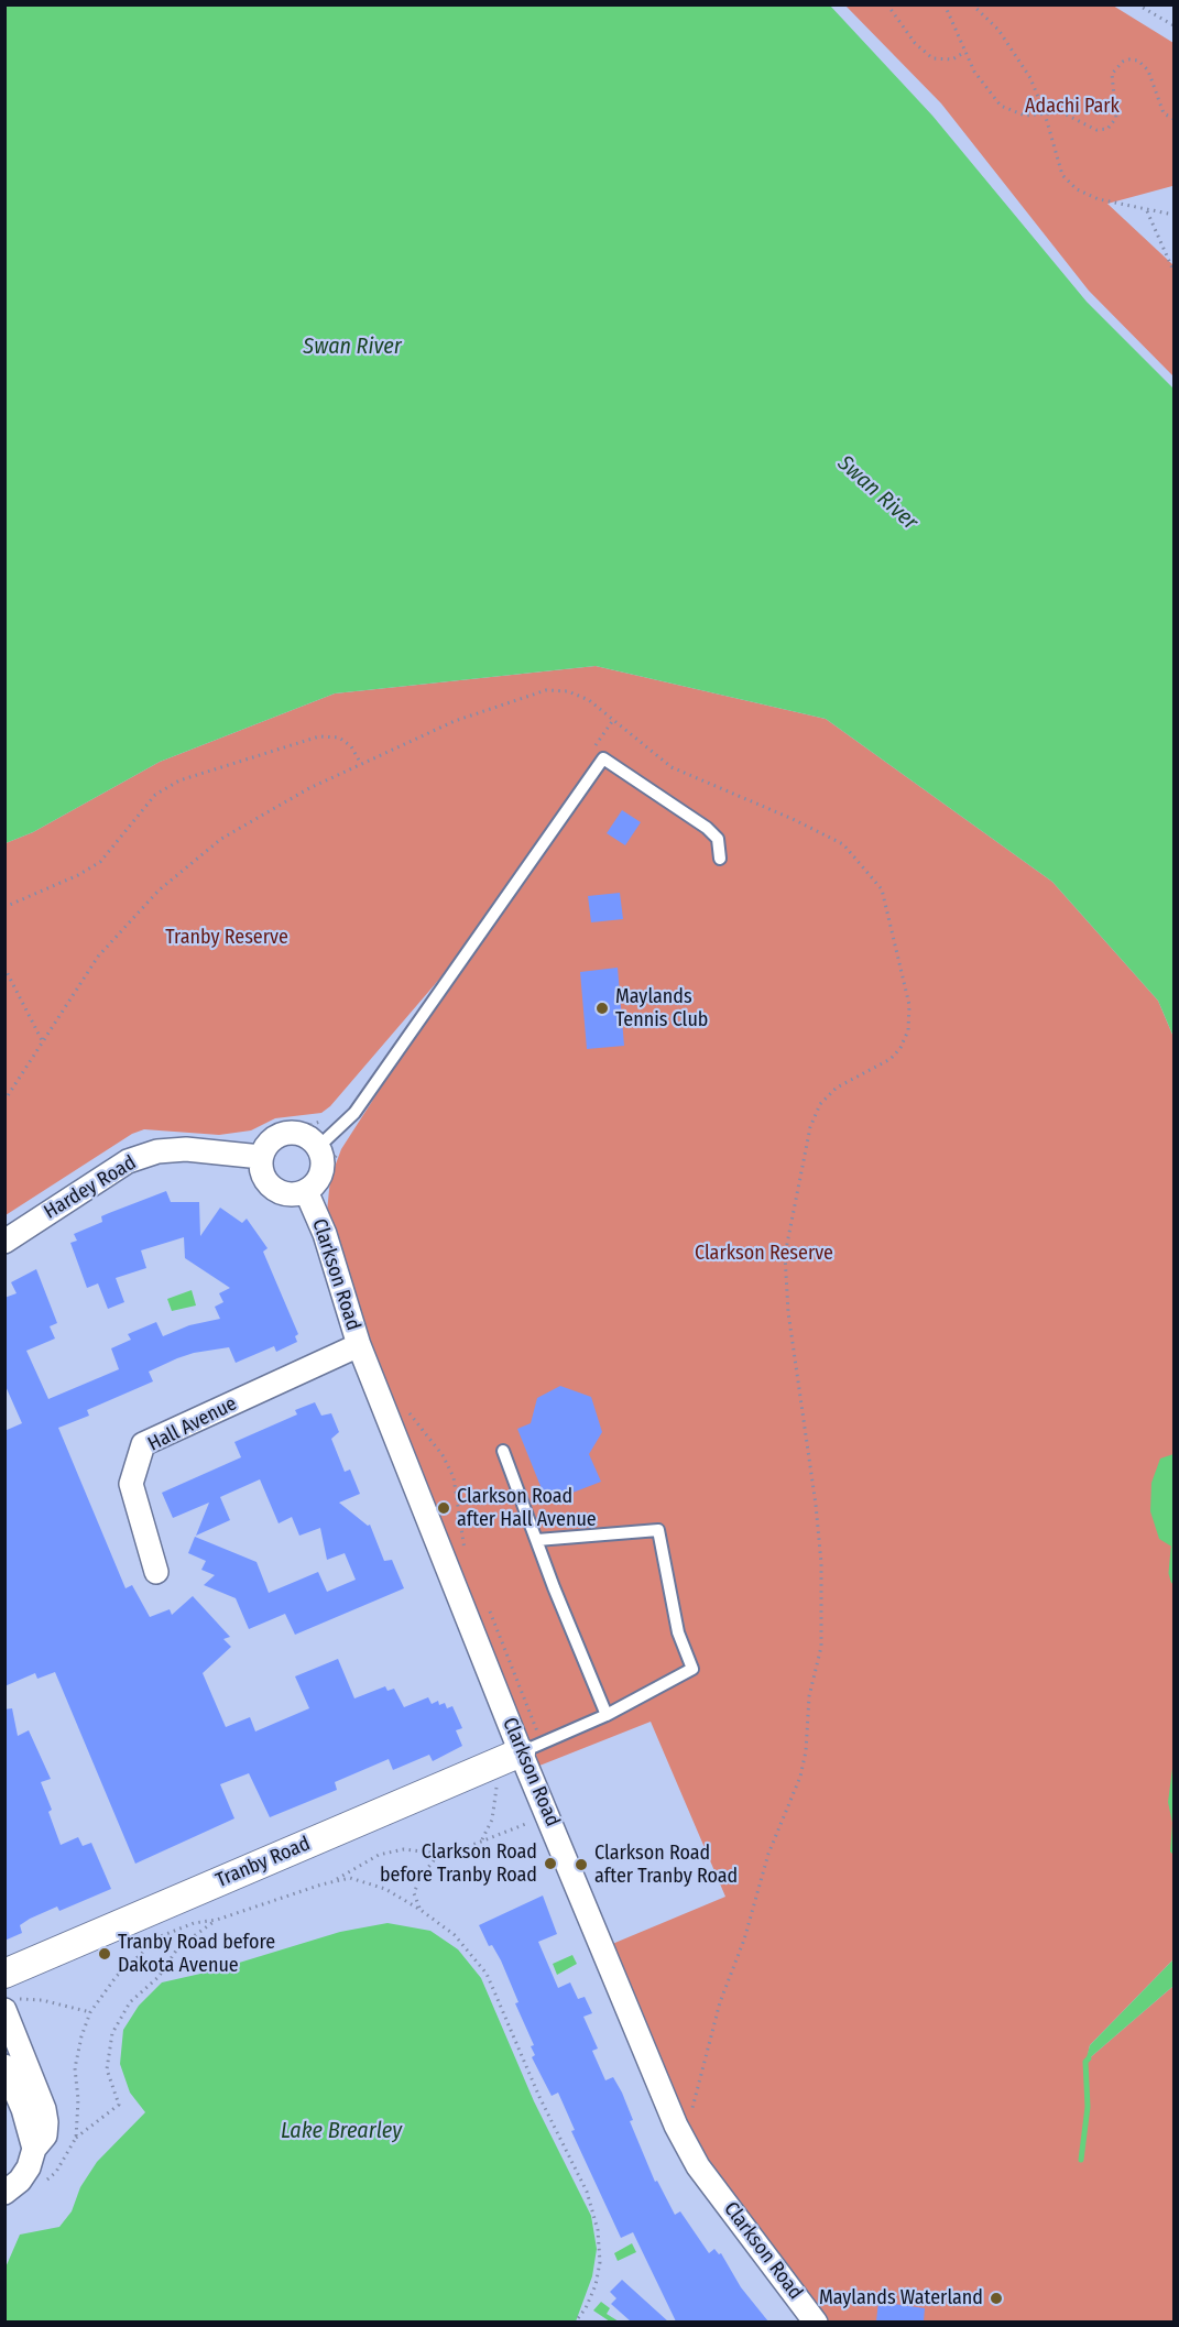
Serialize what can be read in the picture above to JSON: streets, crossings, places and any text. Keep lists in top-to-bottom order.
{
  "streets": {
    "street": [
      "Hardey Road",
      "Clarkson Road",
      "Hall Avenue",
      "Tranby Road"
    ]
  },
  "crossings": [
    ["Hardey Road", "Clarkson Road"],
    ["Clarkson Road", "Hall Avenue"],
    ["Clarkson Road", "Tranby Road"]
  ],
  "water": ["Swan River", "Lake Brearley"],
  "parks": ["Adachi Park", "Tranby Reserve", "Clarkson Reserve"],
  "places": [
    "Maylands Tennis Club",
    "Clarkson Road after Hall Avenue",
    "Clarkson Road before Tranby Road",
    "Clarkson Road after Tranby Road",
    "Tranby Road before Dakota Avenue",
    "Maylands Waterland"
  ]
}
